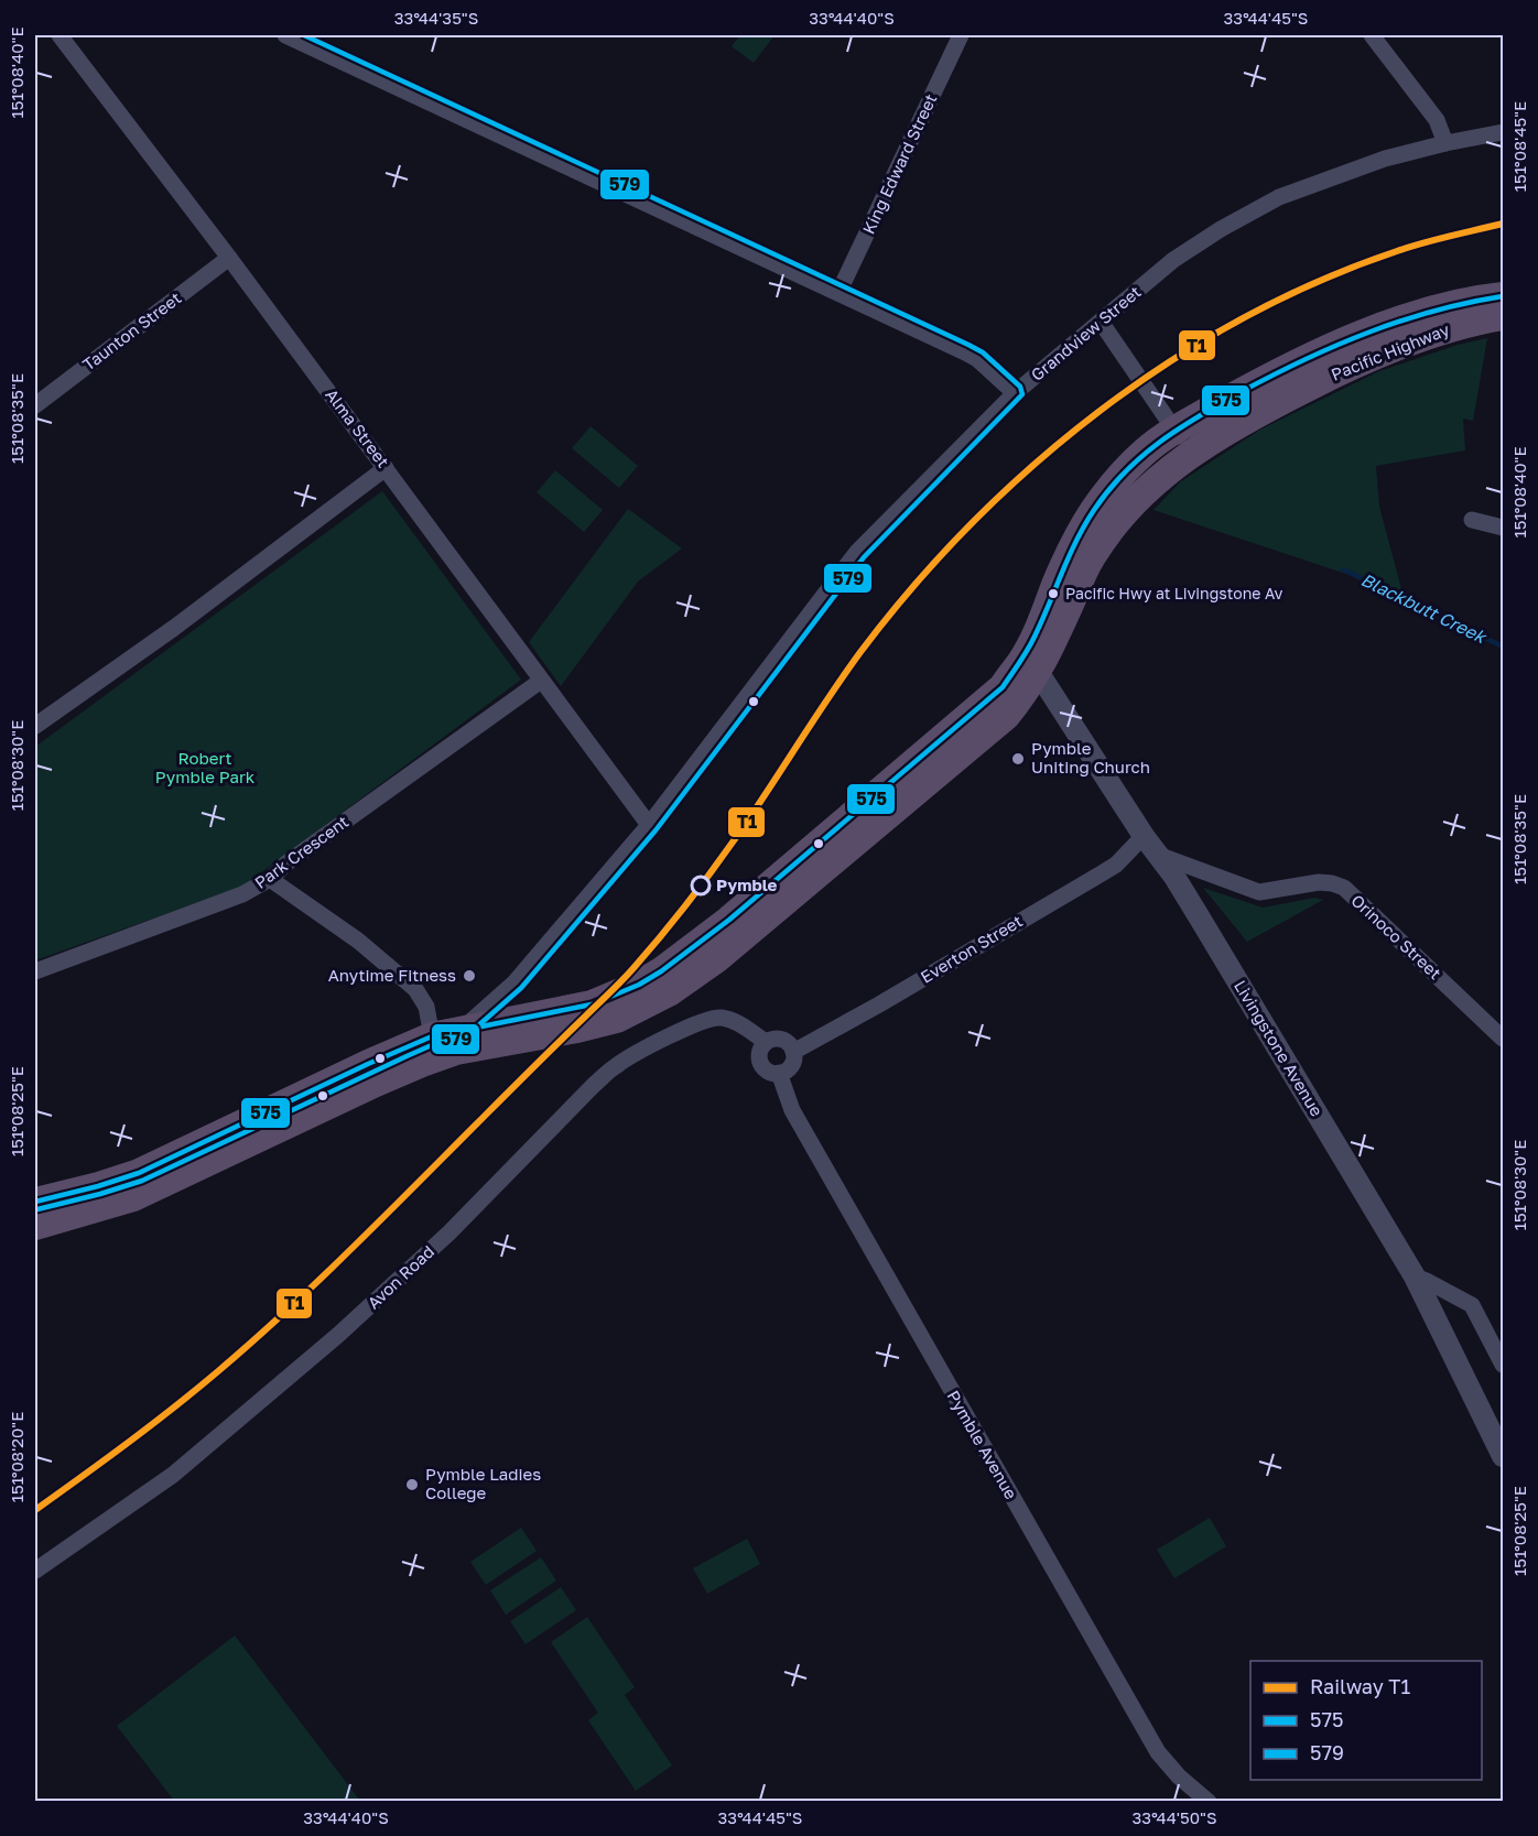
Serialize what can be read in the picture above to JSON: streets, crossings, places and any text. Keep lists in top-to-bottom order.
{
  "streets": {
    "highway": ["Pacific Highway"],
    "street": [
      "King Edward Street",
      "Taunton Street",
      "Grandview Street",
      "Alma Street",
      "Park Crescent",
      "Orinoco Street",
      "Everton Street",
      "Livingstone Avenue",
      "Avon Road",
      "Pymble Avenue"
    ]
  },
  "crossings": [
    ["Taunton Street", "Alma Street"],
    ["Grandview Street", "Pacific Highway"],
    ["Grandview Street", "Alma Street"],
    ["Pacific Highway", "Livingstone Avenue"],
    ["Alma Street", "Park Crescent"],
    ["Orinoco Street", "Livingstone Avenue"],
    ["Everton Street", "Livingstone Avenue"],
    ["Everton Street", "Avon Road"],
    ["Everton Street", "Pymble Avenue"],
    ["Avon Road", "Pymble Avenue"]
  ],
  "water": ["Blackbutt Creek"],
  "parks": ["Robert Pymble Park"],
  "places": [
    "Pacific Hwy at Livingstone Av",
    "Pymble Uniting Church",
    "Pymble",
    "Anytime Fitness",
    "Pymble Ladies College"
  ],
  "lines": ["transit line 579", "rail line T1", "transit line 575"],
  "legend": ["Railway T1", "575", "579"],
  "coordinates": [
    "33°44'35\"S",
    "33°44'40\"S",
    "33°44'45\"S",
    "151°08'40\"E",
    "151°08'45\"E",
    "151°08'35\"E",
    "151°08'30\"E",
    "151°08'25\"E",
    "151°08'20\"E",
    "33°44'50\"S"
  ]
}
